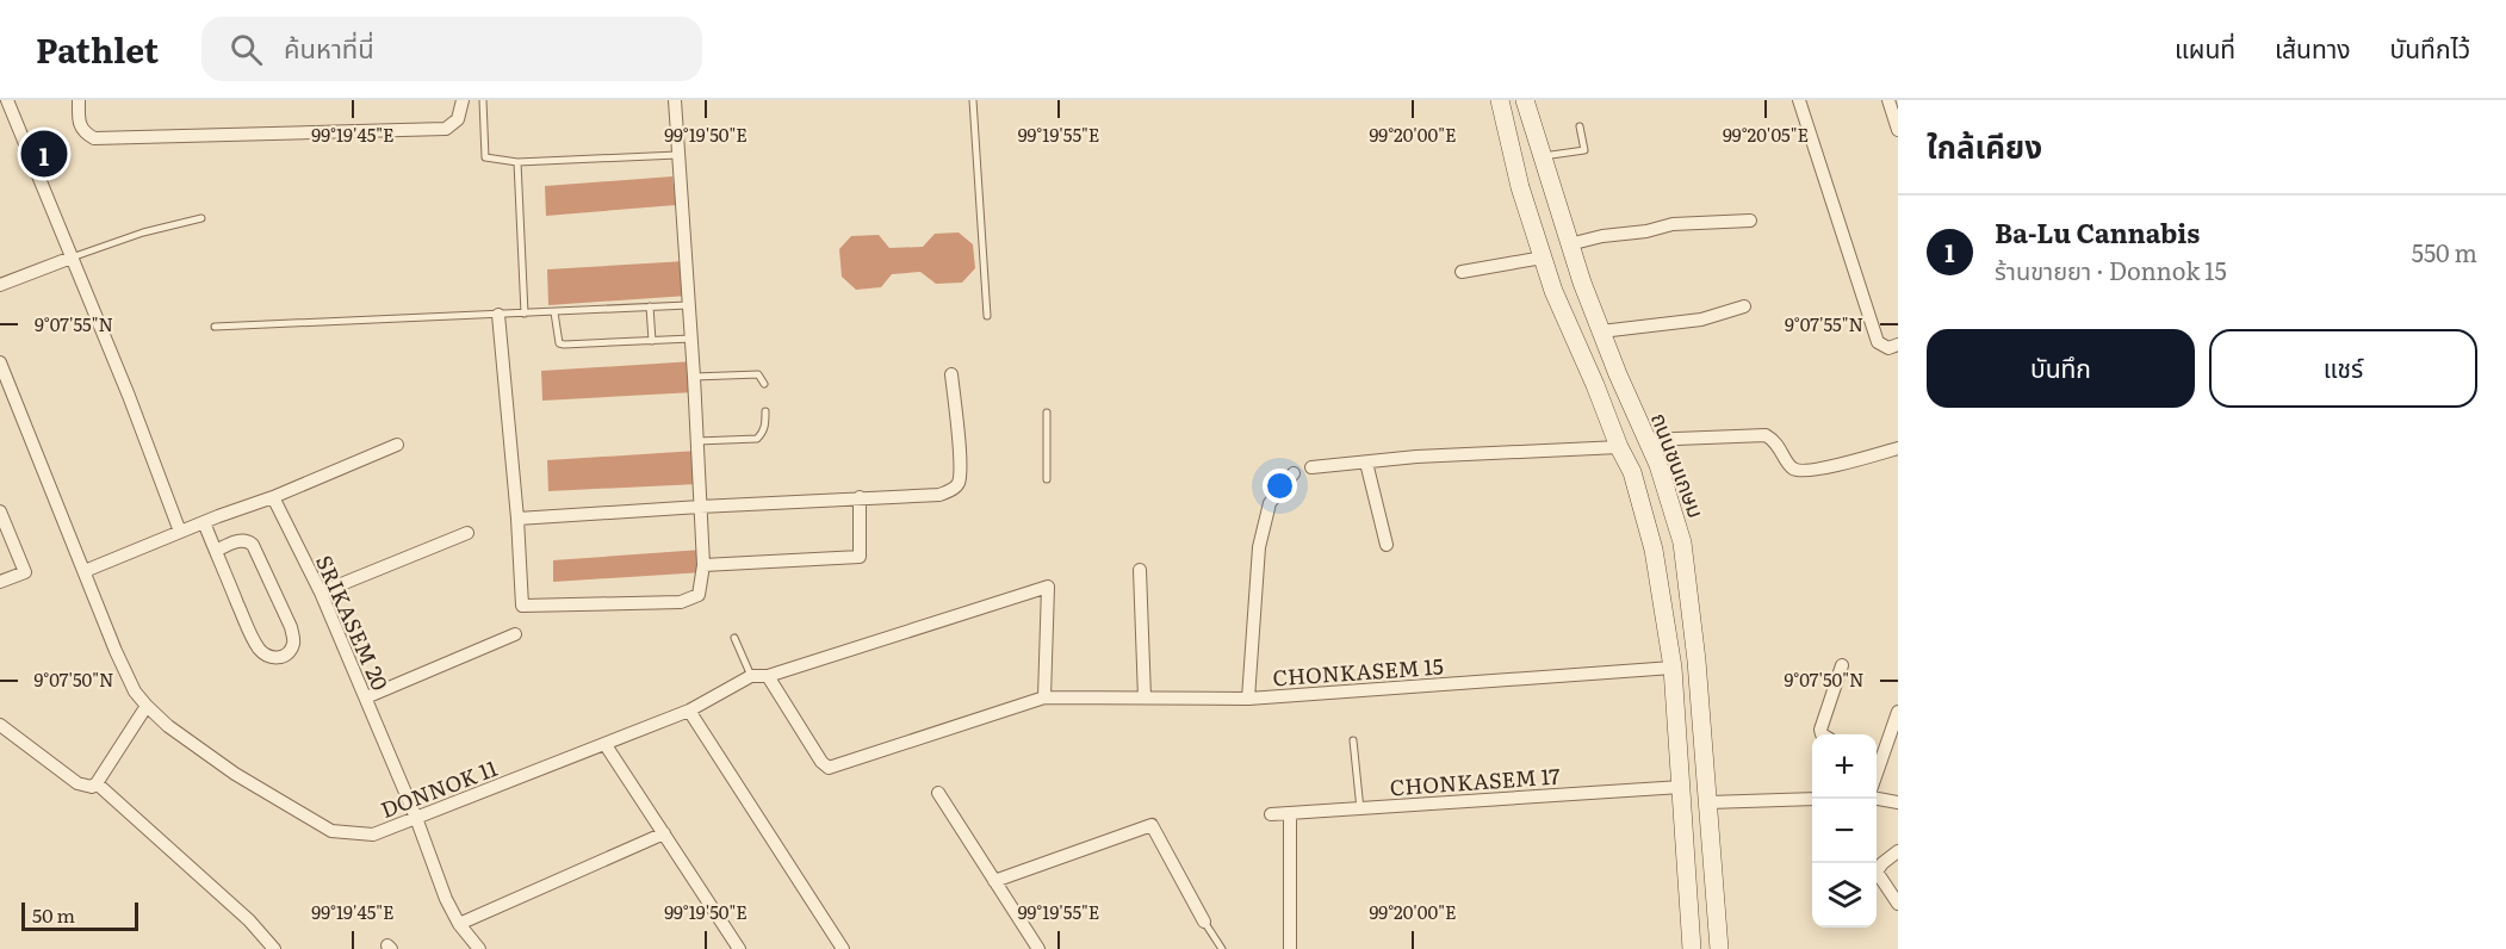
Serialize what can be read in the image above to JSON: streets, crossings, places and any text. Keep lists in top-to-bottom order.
{
  "streets": {
    "main road": ["ถนนชนเกษม"],
    "street": [
      "SRIKASEM 20",
      "CHONKASEM 15",
      "CHONKASEM 17",
      "DONNOK 11"
    ]
  },
  "crossings": [
    ["SRIKASEM 20", "DONNOK 11"]
  ],
  "scale_bar": "50 m",
  "page": {
    "header": "Pathlet",
    "search": "ค้นหาที่นี่",
    "nav": ["แผนที่", "เส้นทาง", "บันทึกไว้"],
    "heading": "ใกล้เคียง",
    "pins": "1",
    "list": [
      {
        "mark": "1",
        "name": "Ba-Lu Cannabis",
        "note": "ร้านขายยา · Donnok 15",
        "value": "550 m"
      }
    ],
    "buttons": ["บันทึก", "แชร์"],
    "map_buttons": ["+", "−"],
    "scale": "50 m"
  },
  "coordinates": [
    "99°19'45\"E",
    "99°19'50\"E",
    "99°19'55\"E",
    "99°20'00\"E",
    "99°20'05\"E",
    "9°07'55\"N",
    "9°07'50\"N"
  ]
}
